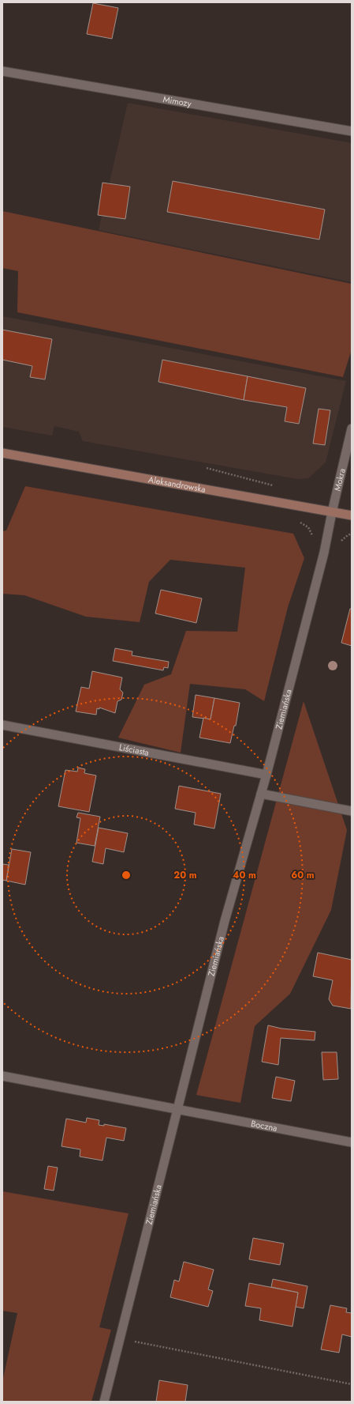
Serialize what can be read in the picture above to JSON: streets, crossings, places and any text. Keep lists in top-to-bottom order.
{
  "streets": {
    "main road": ["Aleksandrowska"],
    "street": [
      "Mimozy",
      "Mokra",
      "Ziemiańska",
      "Liściasta",
      "Boczna"
    ]
  },
  "crossings": [
    ["Mokra", "Aleksandrowska"],
    ["Mokra", "Ziemiańska"],
    ["Aleksandrowska", "Ziemiańska"],
    ["Ziemiańska", "Liściasta"],
    ["Ziemiańska", "Boczna"]
  ],
  "rings": ["20 m", "40 m", "60 m"]
}
